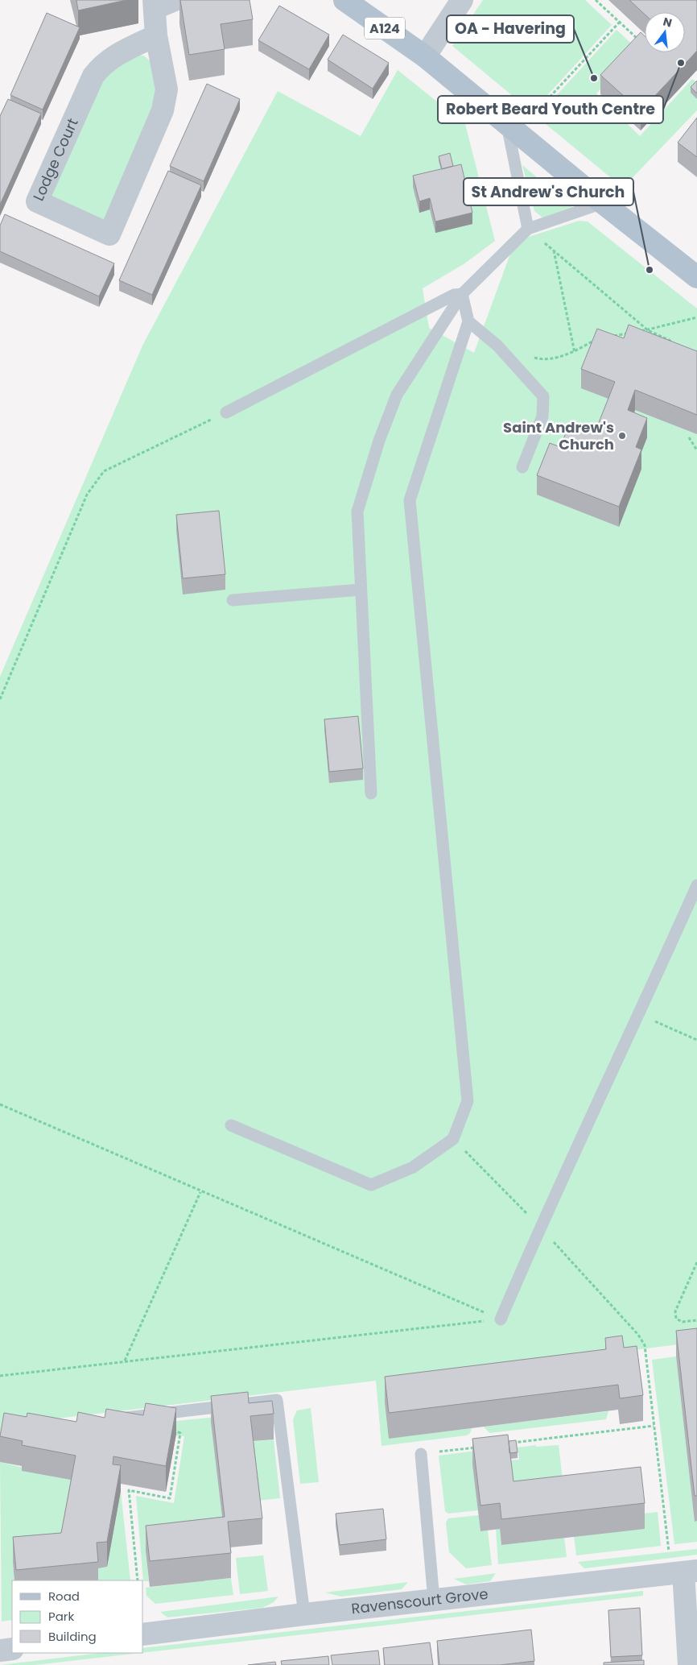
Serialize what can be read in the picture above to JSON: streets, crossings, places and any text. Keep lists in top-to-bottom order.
{
  "streets": {
    "main road": ["A124"],
    "street": ["Lodge Court", "Ravenscourt Grove"]
  },
  "places": [
    "Robert Beard Youth Centre",
    "OA - Havering",
    "St Andrew's Church",
    "Saint Andrew's Church"
  ],
  "legend": ["Road", "Park", "Building"],
  "north": "top"
}
